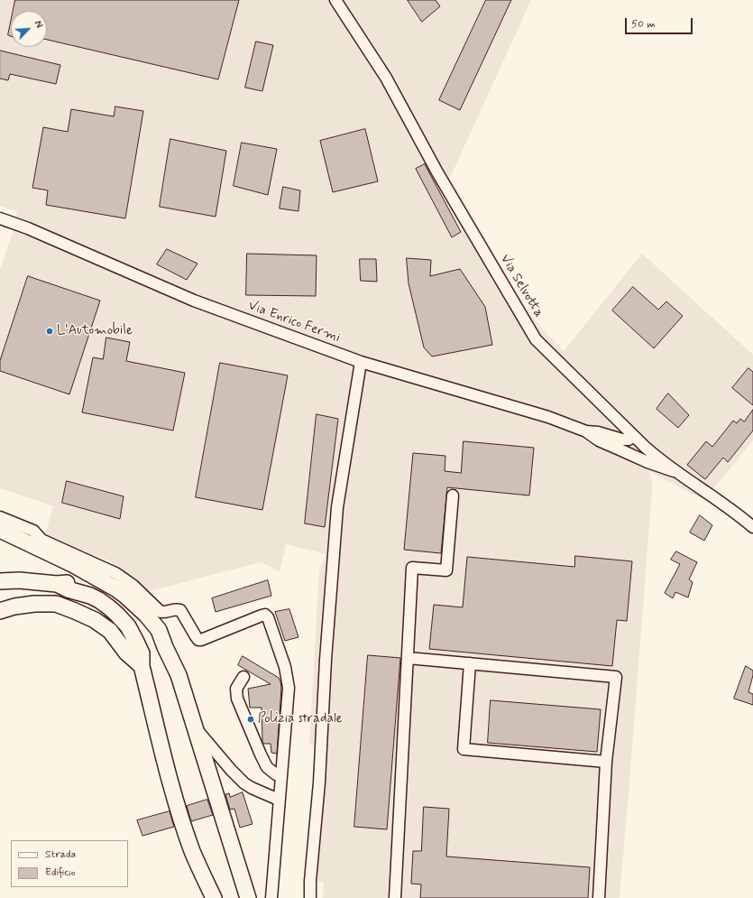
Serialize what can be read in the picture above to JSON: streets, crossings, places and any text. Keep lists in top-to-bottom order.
{
  "streets": {
    "street": ["Via Selvotta", "Via Enrico Fermi"]
  },
  "crossings": [
    ["Via Selvotta", "Via Enrico Fermi"]
  ],
  "places": ["L'Automobile", "Polizia stradale"],
  "legend": ["Strada", "Edificio"],
  "scale_bar": "50 m",
  "north": "top right"
}
